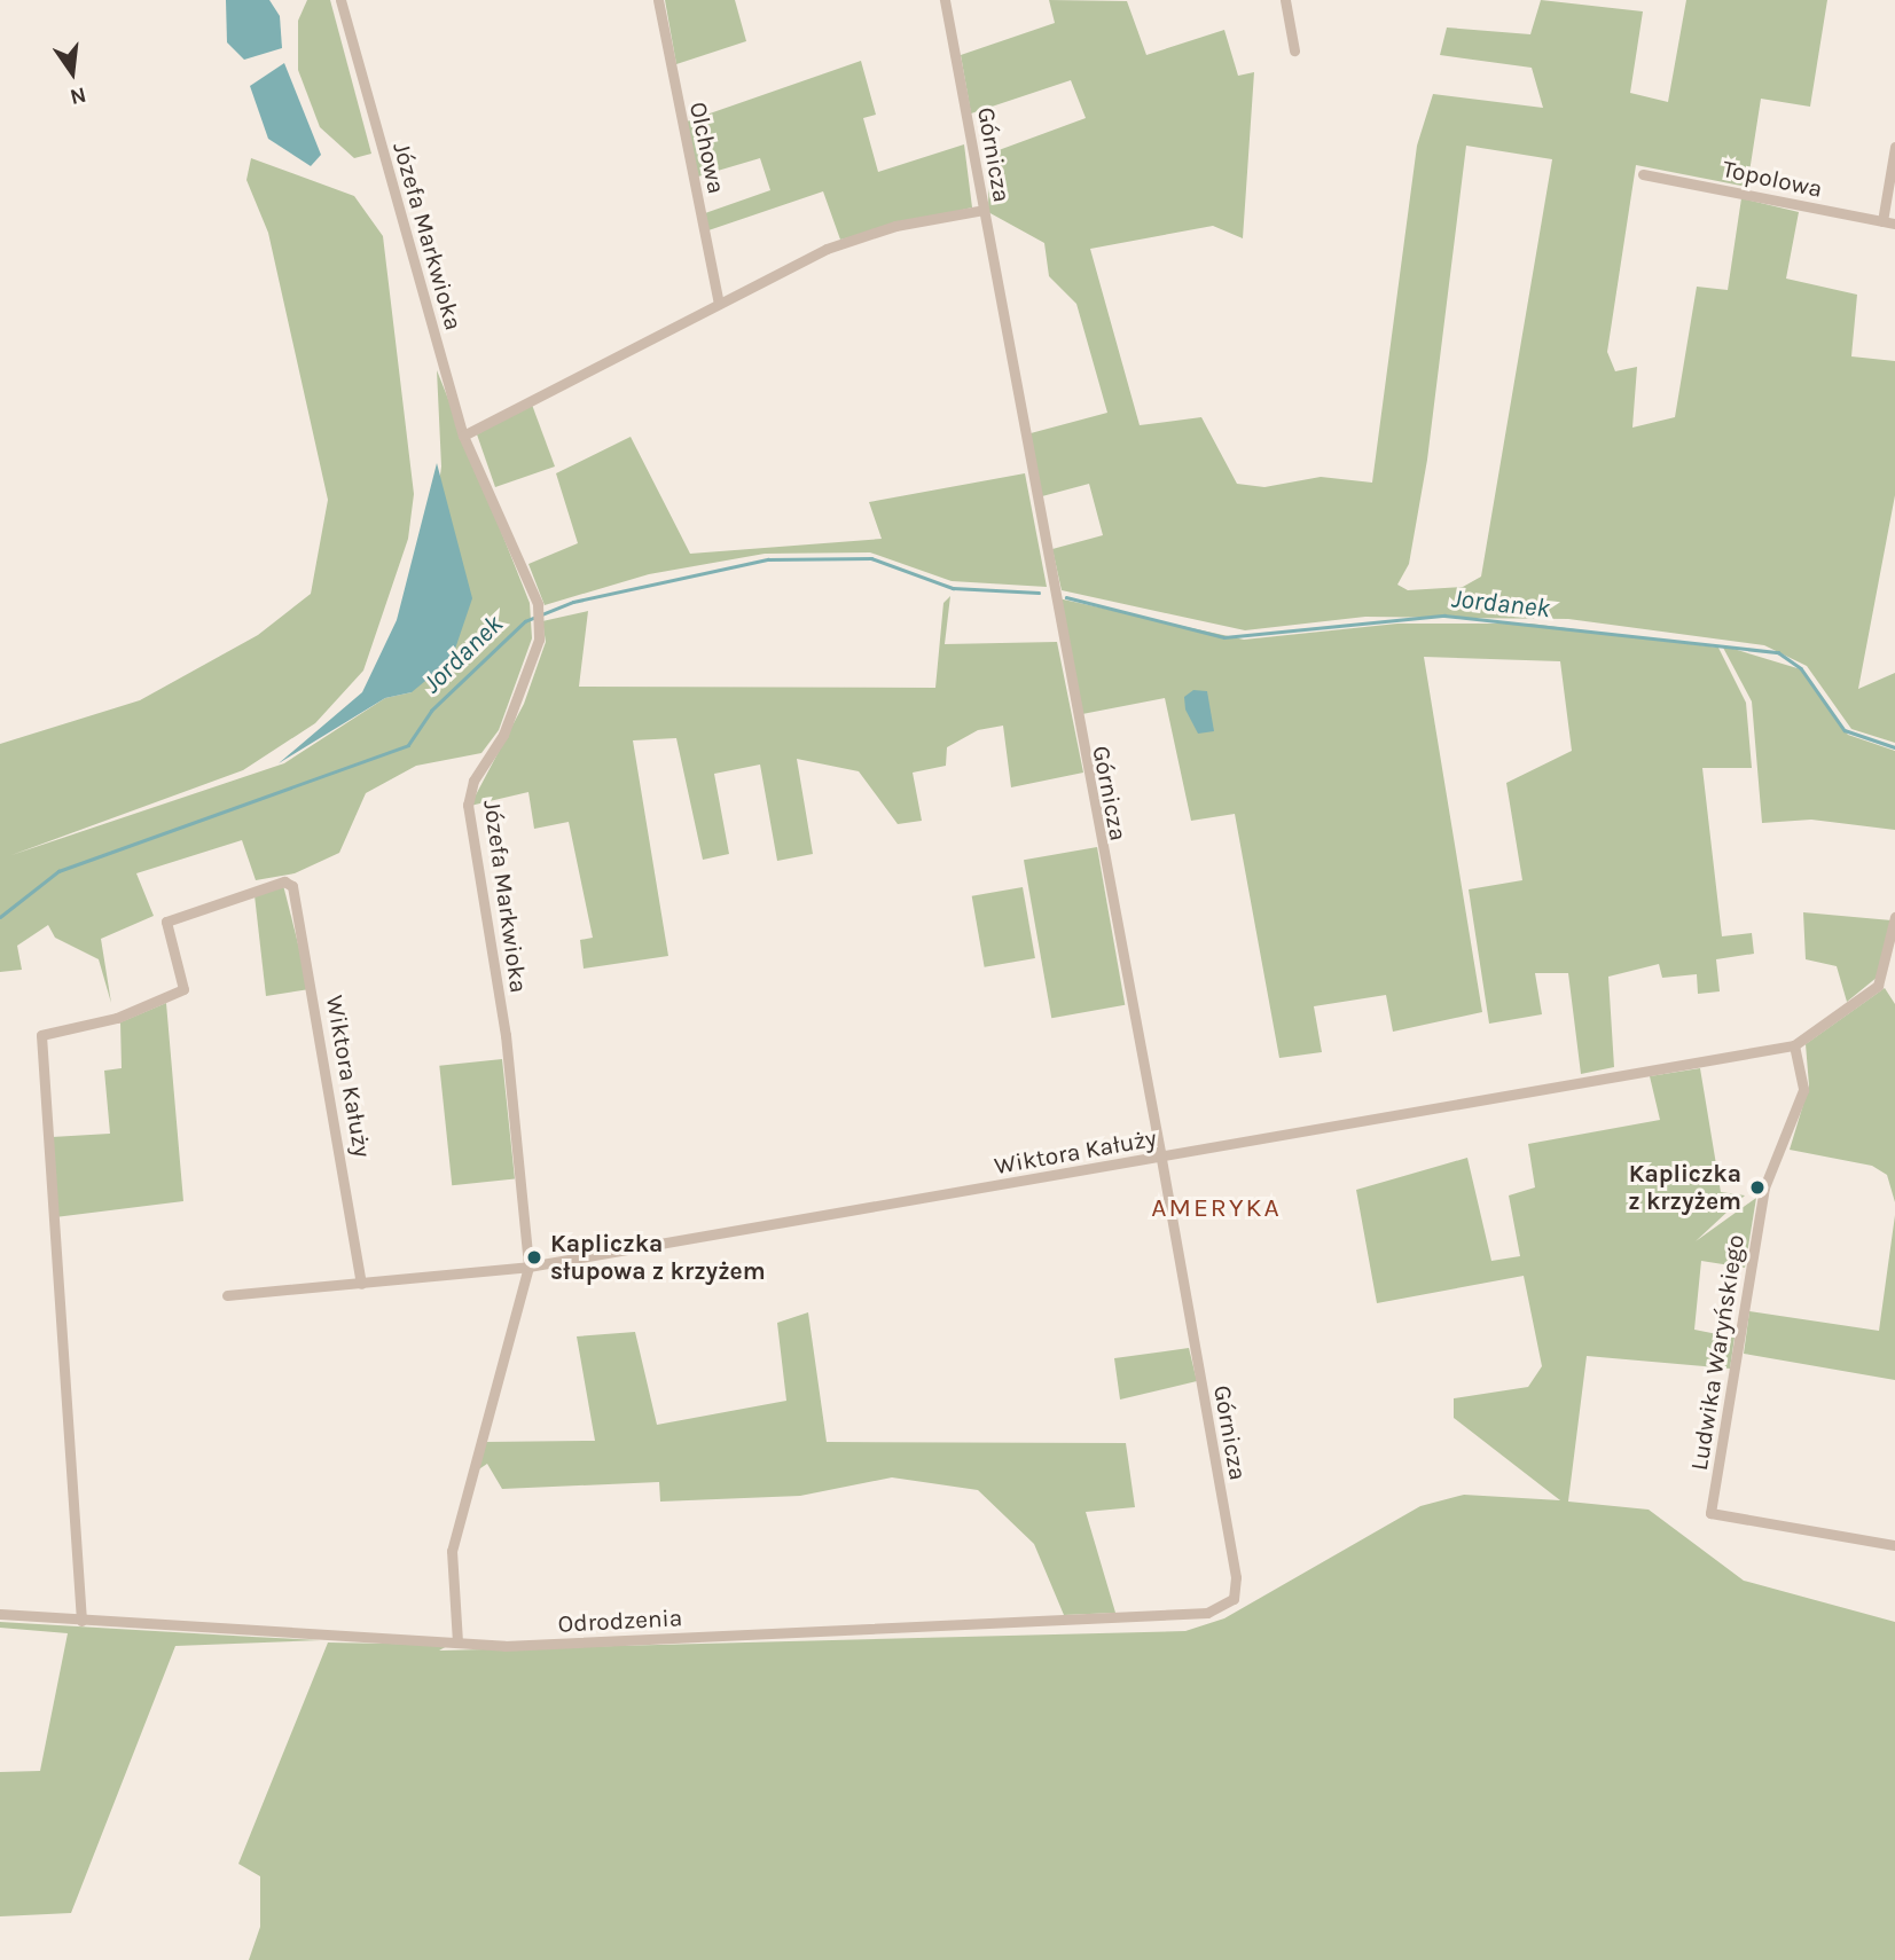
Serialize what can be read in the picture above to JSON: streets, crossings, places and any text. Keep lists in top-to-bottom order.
{
  "streets": {
    "street": [
      "Olchowa",
      "Górnicza",
      "Topolowa",
      "Józefa Markwioka",
      "Wiktora Kałuży",
      "Ludwika Waryńskiego",
      "Odrodzenia"
    ]
  },
  "crossings": [
    ["Górnicza", "Wiktora Kałuży"],
    ["Górnicza", "Odrodzenia"],
    ["Józefa Markwioka", "Wiktora Kałuży"],
    ["Józefa Markwioka", "Odrodzenia"],
    ["Wiktora Kałuży", "Ludwika Waryńskiego"],
    ["Wiktora Kałuży", "Odrodzenia"]
  ],
  "districts": ["AMERYKA"],
  "water": ["Jordanek"],
  "places": ["Kapliczka z krzyżem", "Kapliczka słupowa z krzyżem"],
  "north": "bottom"
}
